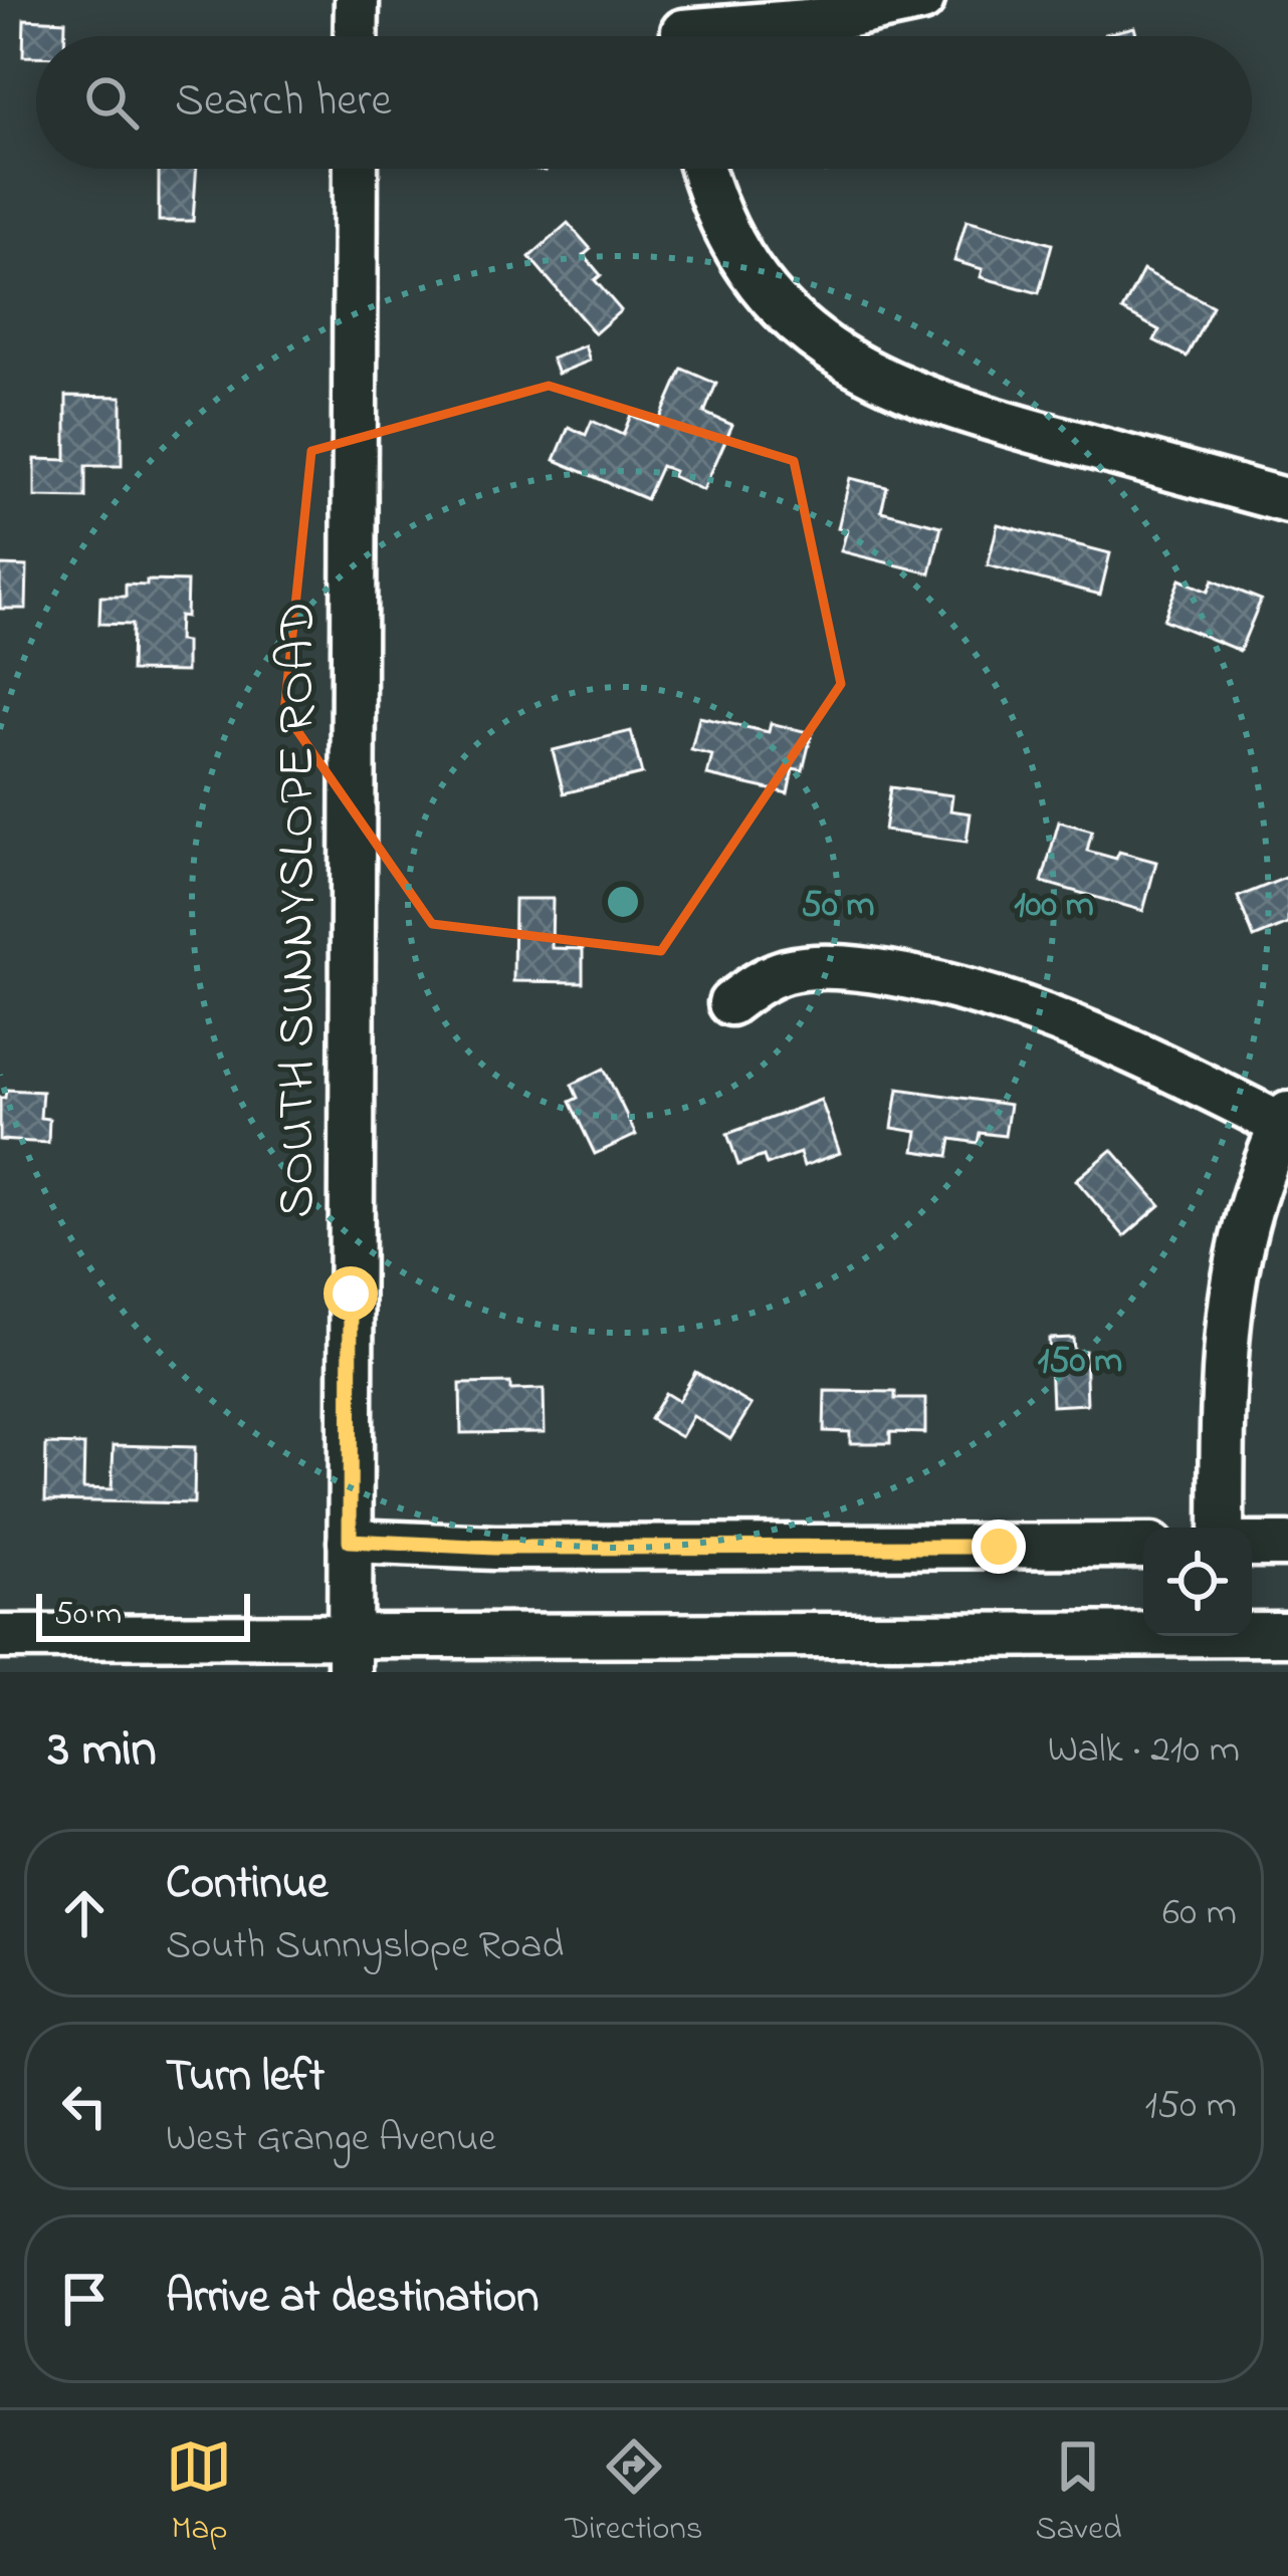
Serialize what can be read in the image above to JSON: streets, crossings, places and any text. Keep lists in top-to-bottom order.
{
  "streets": {
    "street": ["SOUTH SUNNYSLOPE ROAD"]
  },
  "scale_bar": "50 m",
  "page": {
    "search": "Search here",
    "scale": "50 m",
    "heading": ["3 min", "Walk · 210 m"],
    "list": [
      ["Continue", "South Sunnyslope Road", "60 m"],
      ["Turn left", "West Grange Avenue", "150 m"],
      "Arrive at destination"
    ],
    "nav": ["Map", "Directions", "Saved"]
  },
  "rings": ["50 m", "100 m", "150 m"]
}
